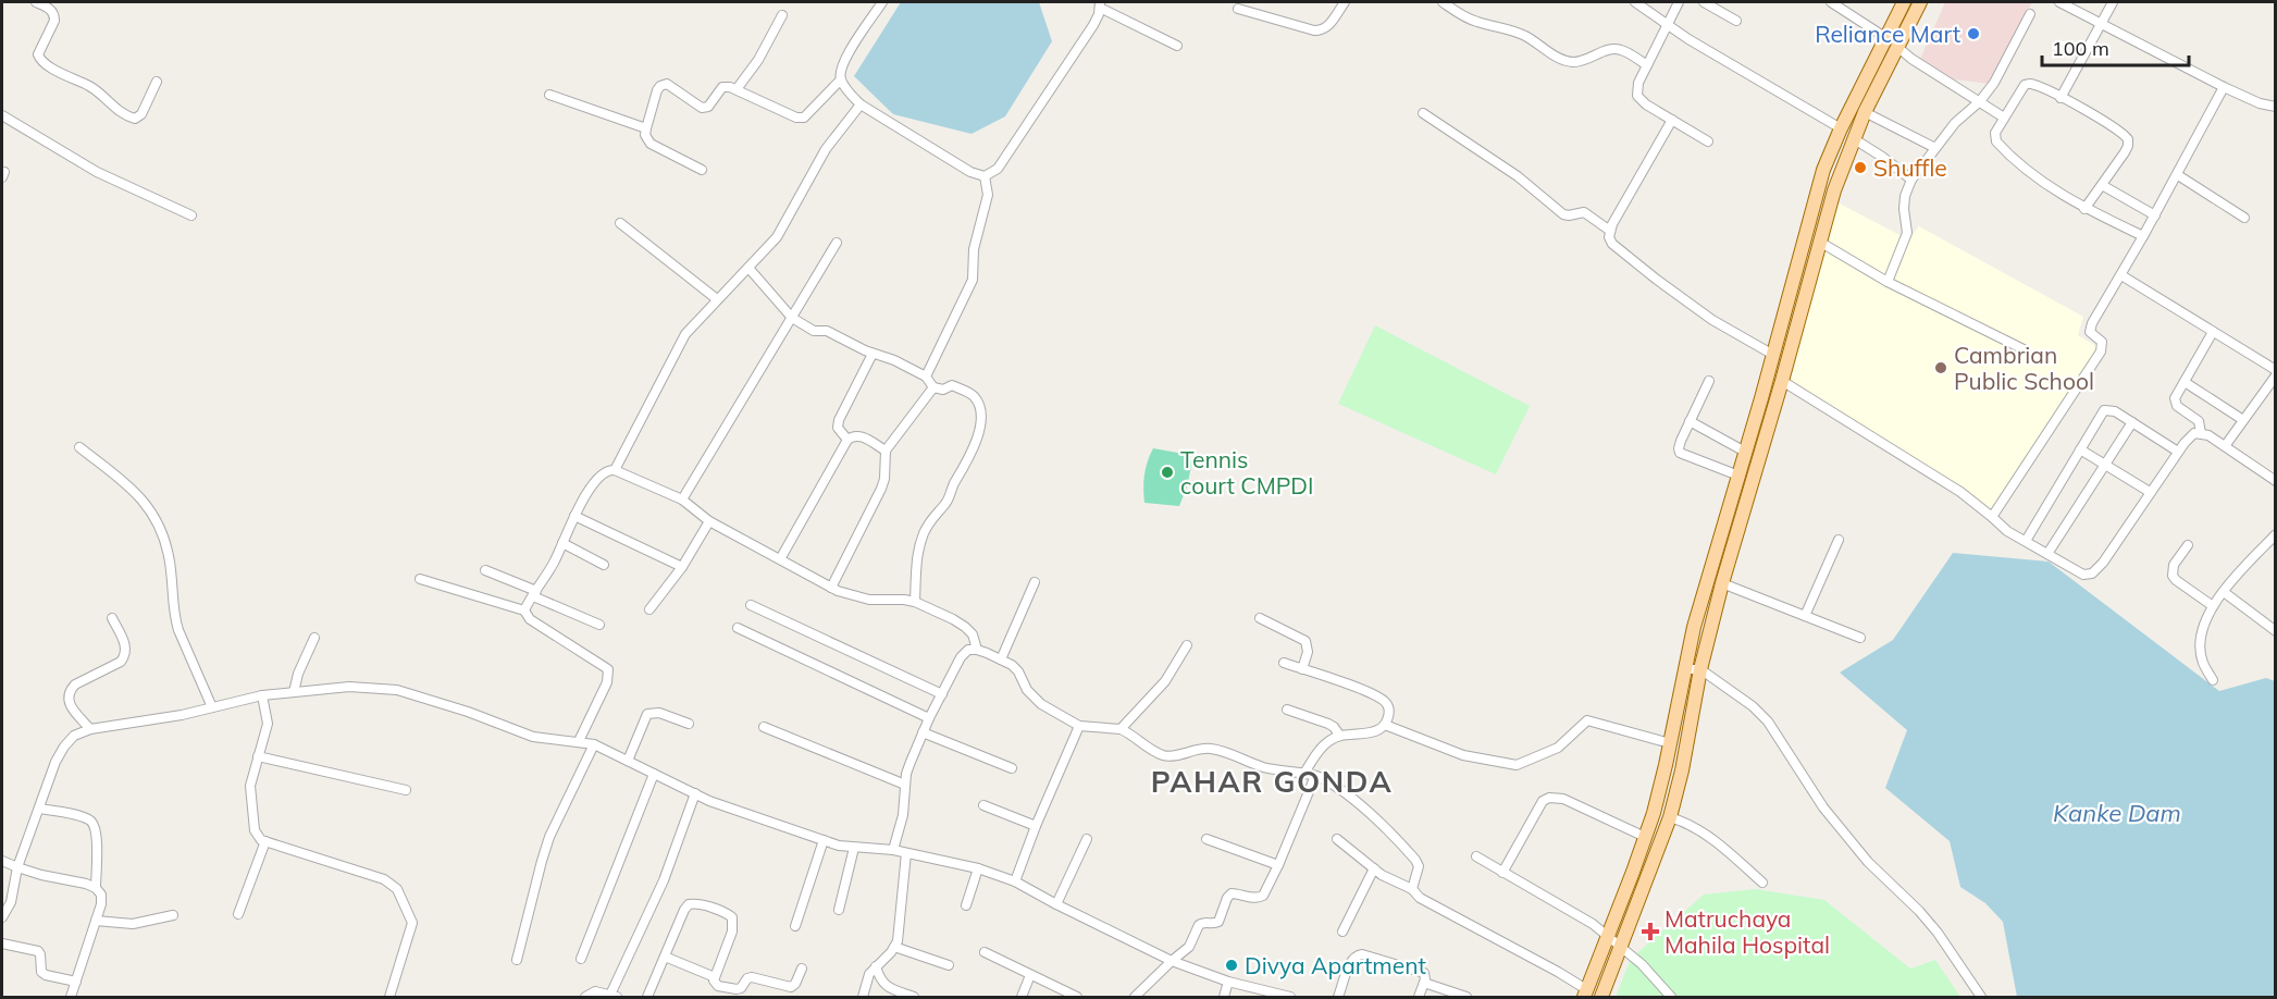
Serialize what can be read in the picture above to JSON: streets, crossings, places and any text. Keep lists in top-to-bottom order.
{
  "districts": ["PAHAR GONDA"],
  "water": ["Kanke Dam"],
  "places": {
    "other": [
      "Reliance Mart",
      "Shuffle",
      "Cambrian Public School",
      "Tennis court CMPDI",
      "Divya Apartment"
    ],
    "health": ["Matruchaya Mahila Hospital"]
  },
  "scale_bar": "100 m"
}
